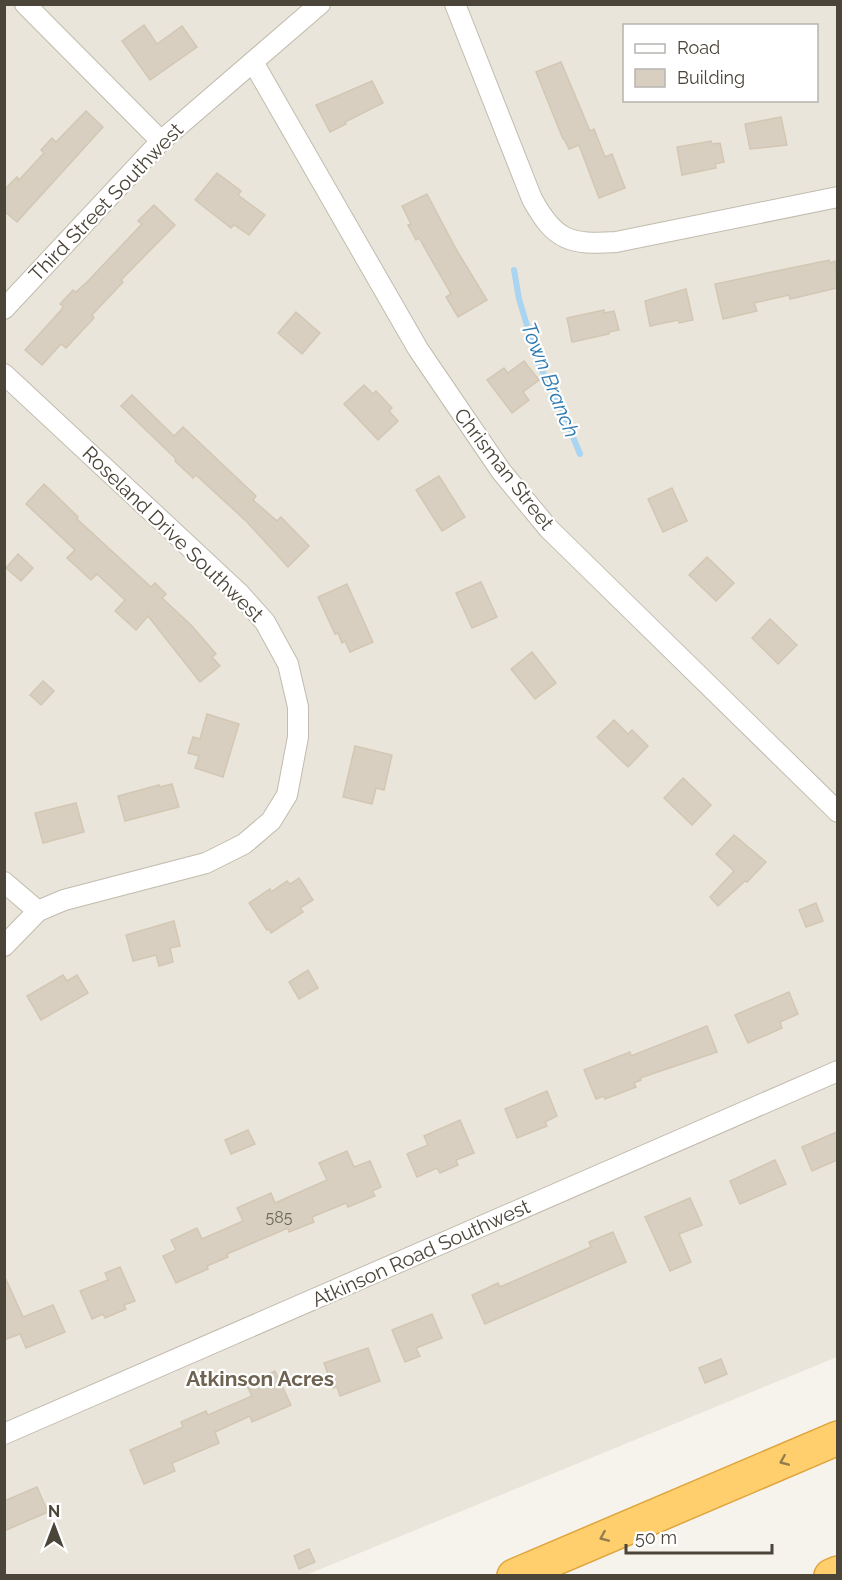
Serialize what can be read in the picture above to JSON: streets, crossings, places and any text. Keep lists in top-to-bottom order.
{
  "streets": {
    "street": [
      "Third Street Southwest",
      "Chrisman Street",
      "Roseland Drive Southwest",
      "Atkinson Road Southwest"
    ]
  },
  "crossings": [
    ["Third Street Southwest", "Chrisman Street"]
  ],
  "districts": ["Atkinson Acres"],
  "water": ["Town Branch"],
  "house_numbers": ["585"],
  "legend": ["Road", "Building"],
  "scale_bar": "50 m",
  "north": "top"
}
